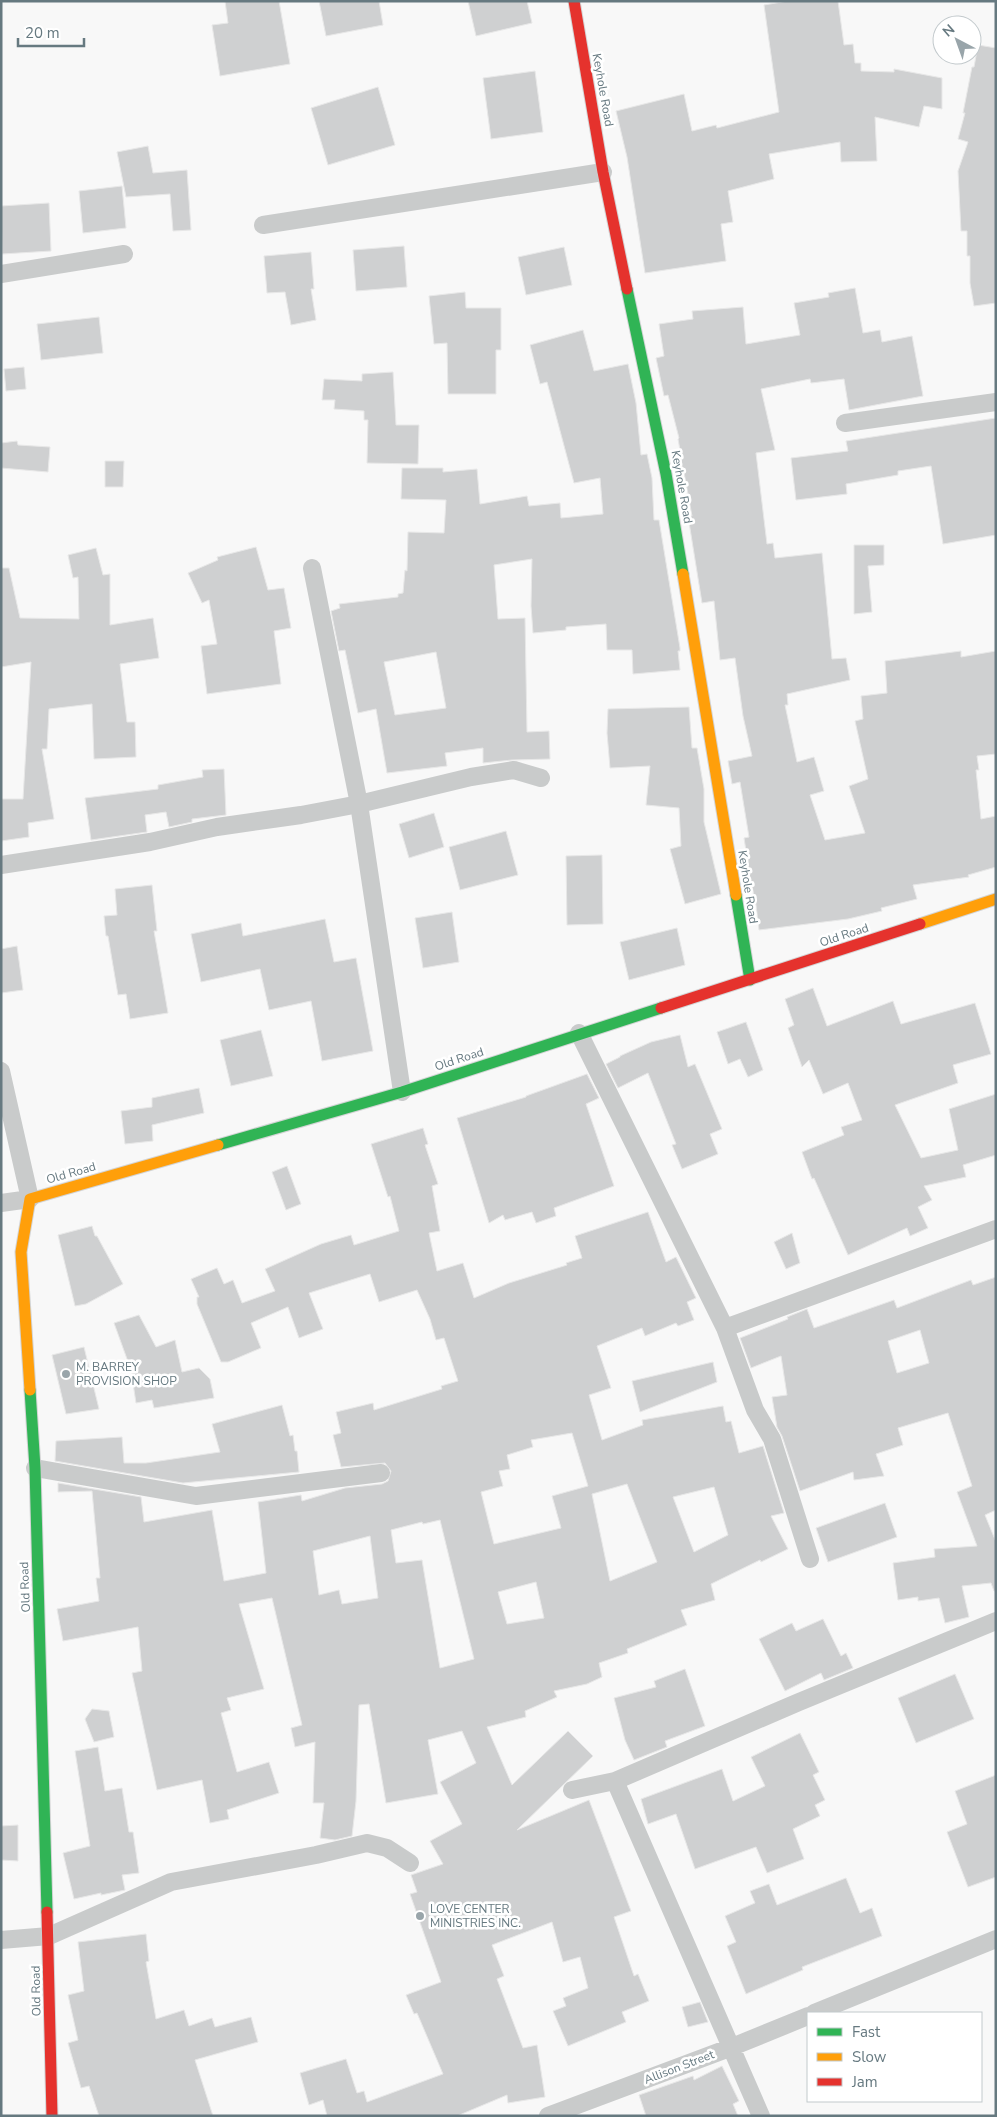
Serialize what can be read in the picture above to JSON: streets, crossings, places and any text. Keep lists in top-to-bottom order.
{
  "streets": {
    "street": ["Keyhole Road", "Old Road", "Allison Street"]
  },
  "crossings": [
    ["Keyhole Road", "Old Road"]
  ],
  "places": ["M. BARREY PROVISION SHOP", "LOVE CENTER MINISTRIES INC."],
  "legend": ["Fast", "Slow", "Jam"],
  "scale_bar": "20 m",
  "north": "top left"
}
